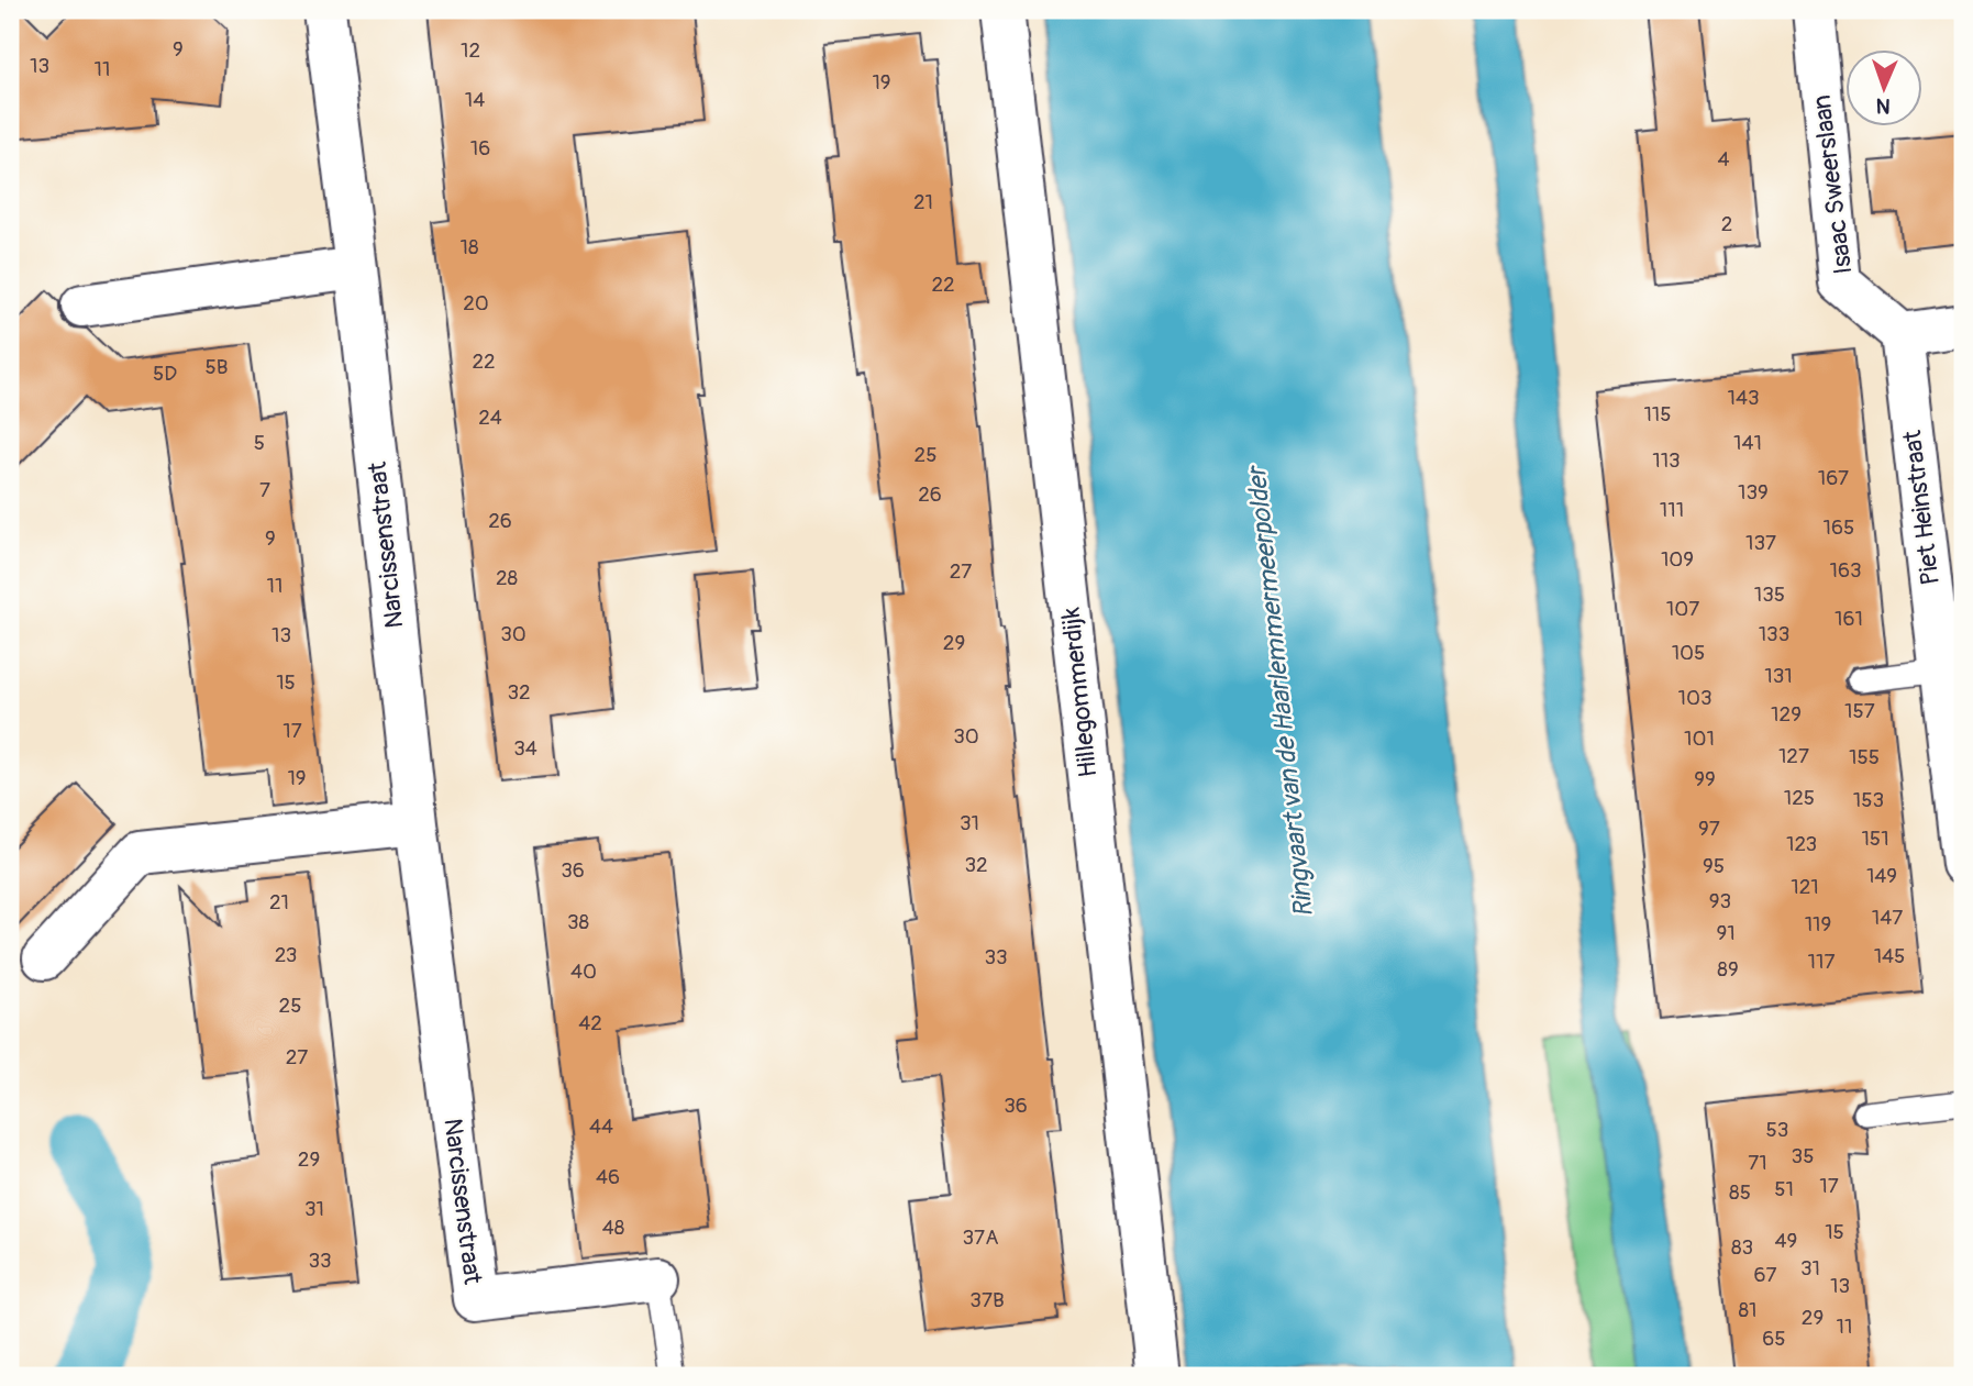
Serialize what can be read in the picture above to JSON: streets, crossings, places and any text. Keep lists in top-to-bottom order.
{
  "streets": {
    "street": [
      "Isaac Sweerslaan",
      "Piet Heinstraat",
      "Narcissenstraat",
      "Hillegommerdijk"
    ]
  },
  "crossings": [
    ["Isaac Sweerslaan", "Piet Heinstraat"]
  ],
  "water": ["Ringvaart van de Haarlemmermeerpolder"],
  "house_numbers": [
    "9",
    "12",
    "13",
    "11",
    "19",
    "14",
    "16",
    "4",
    "21",
    "2",
    "18",
    "22",
    "20",
    "22",
    "5B",
    "5D",
    "143",
    "115",
    "24",
    "5",
    "141",
    "25",
    "113",
    "167",
    "7",
    "139",
    "26",
    "111",
    "26",
    "165",
    "9",
    "137",
    "109",
    "163",
    "27",
    "28",
    "11",
    "135",
    "107",
    "161",
    "30",
    "133",
    "13",
    "29",
    "105",
    "131",
    "15",
    "32",
    "103",
    "157",
    "129",
    "17",
    "30",
    "101",
    "34",
    "127",
    "155",
    "19",
    "99",
    "125",
    "153",
    "31",
    "97",
    "151",
    "123",
    "32",
    "95",
    "36",
    "149",
    "121",
    "93",
    "21",
    "147",
    "38",
    "119",
    "91",
    "23",
    "145",
    "33",
    "117",
    "89",
    "40",
    "25",
    "42",
    "27",
    "36",
    "44",
    "53",
    "35",
    "29",
    "71",
    "46",
    "17",
    "51",
    "85",
    "31",
    "48",
    "15",
    "37A",
    "49",
    "83",
    "33",
    "31",
    "67",
    "13",
    "37B",
    "81",
    "29",
    "11",
    "65"
  ],
  "north": "bottom"
}
